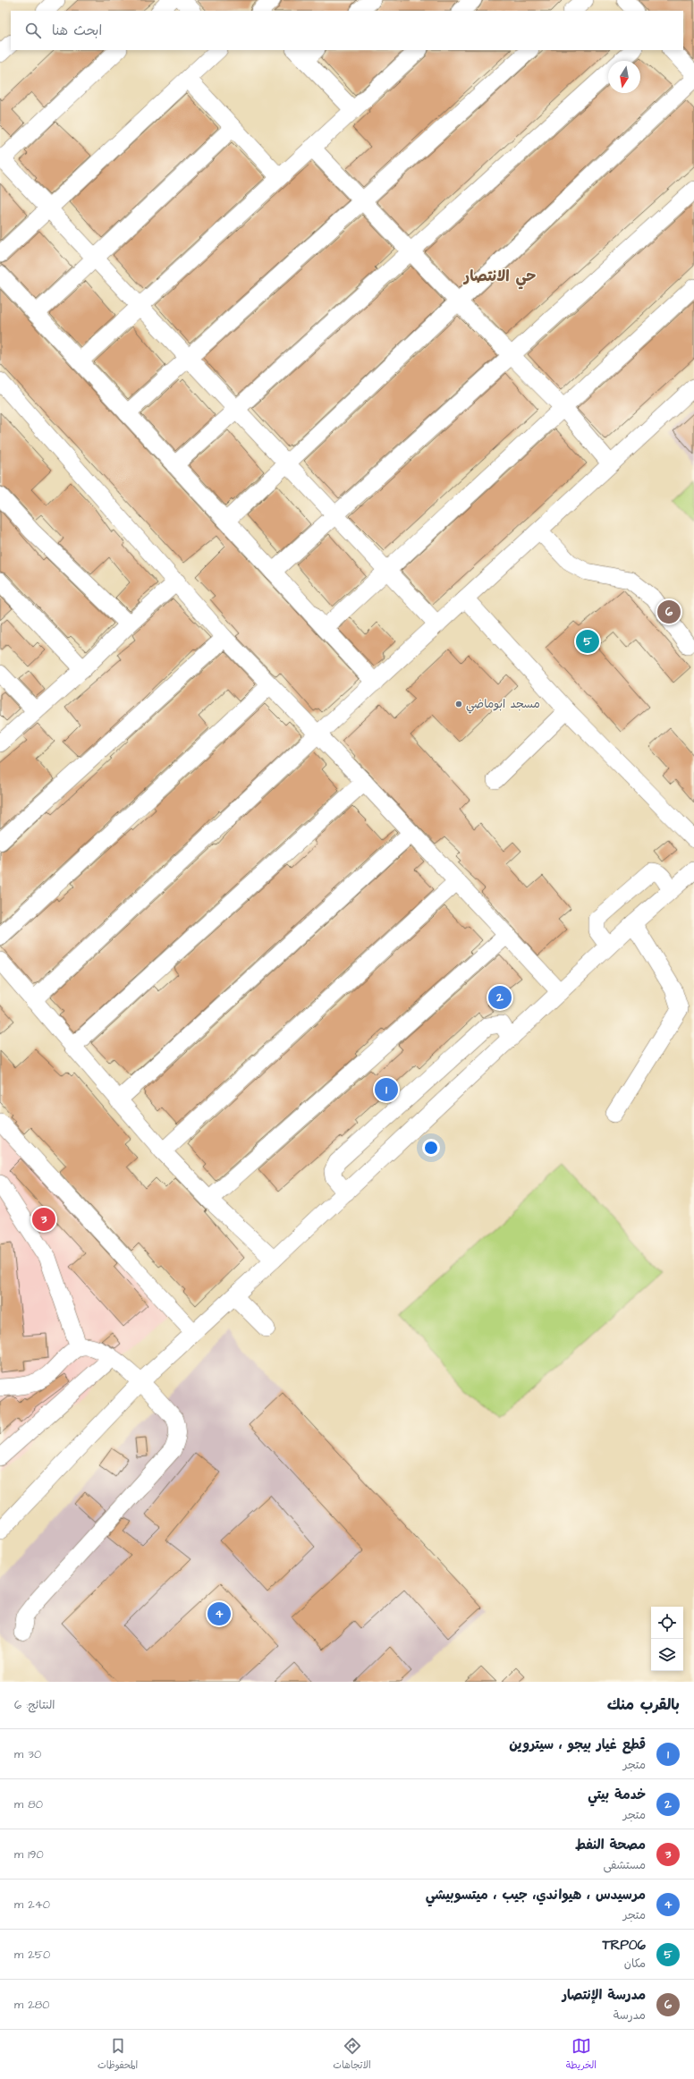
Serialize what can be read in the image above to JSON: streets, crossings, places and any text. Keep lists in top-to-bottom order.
{
  "districts": ["حي الانتصار"],
  "places": ["مسجد ابوماضي"],
  "north": "bottom",
  "page": {
    "search": "ابحث هنا",
    "pins": [
      "6",
      "5",
      "2",
      "1",
      "3",
      "4"
    ],
    "heading": ["بالقرب منك", "النتائج: 6"],
    "list": [
      {
        "mark": "1",
        "name": "قطع غيار بيجو ، سيتروين",
        "note": "متجر",
        "value": "30 m"
      },
      {
        "mark": "2",
        "name": "خدمة بيتي",
        "note": "متجر",
        "value": "80 m"
      },
      {
        "mark": "3",
        "name": "مصحة النفط",
        "note": "مستشفى",
        "value": "190 m"
      },
      {
        "mark": "4",
        "name": "مرسيدس ، هيواندي، جيب ، ميتسوبيشي",
        "note": "متجر",
        "value": "240 m"
      },
      {
        "mark": "5",
        "name": "TRP06",
        "note": "مكان",
        "value": "250 m"
      },
      {
        "mark": "6",
        "name": "مدرسة الإنتصار",
        "note": "مدرسة",
        "value": "280 m"
      }
    ],
    "nav": ["الخريطة", "الاتجاهات", "المحفوظات"]
  }
}
